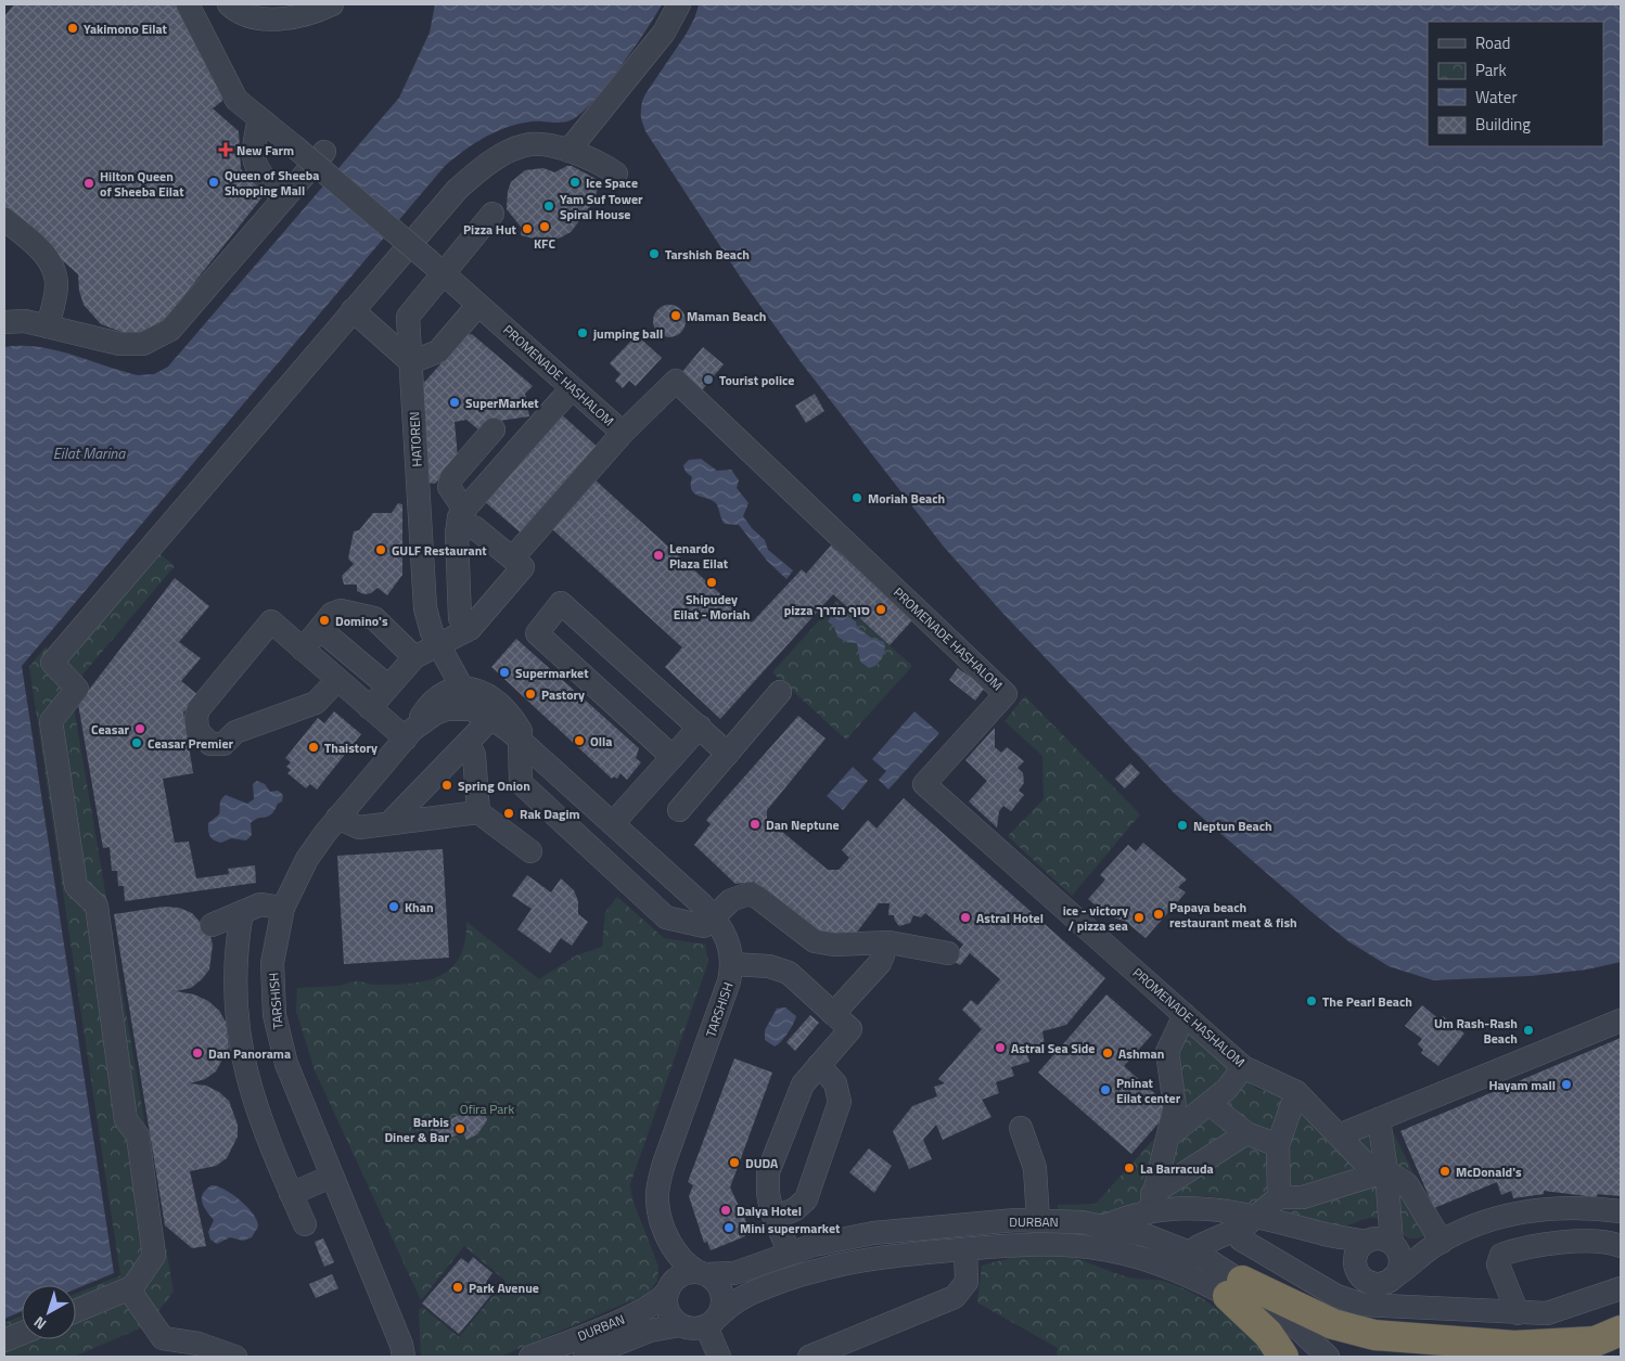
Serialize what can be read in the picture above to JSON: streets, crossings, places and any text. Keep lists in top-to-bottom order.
{
  "streets": {
    "street": [
      "PROMENADE HASHALOM",
      "HATOREN",
      "TARSHISH",
      "DURBAN"
    ]
  },
  "crossings": [
    ["PROMENADE HASHALOM", "HATOREN"],
    ["HATOREN", "TARSHISH"],
    ["TARSHISH", "DURBAN"]
  ],
  "water": ["Eilat Marina"],
  "parks": ["Ofira Park"],
  "places": {
    "other": [
      "Yakimono Eilat",
      "Queen of Sheeba Shopping Mall",
      "Ice Space",
      "Hilton Queen of Sheeba Eilat",
      "Yam Suf Tower Spiral House",
      "KFC",
      "Pizza Hut",
      "Tarshish Beach",
      "Maman Beach",
      "jumping ball",
      "Tourist police",
      "SuperMarket",
      "Moriah Beach",
      "GULF Restaurant",
      "Lenardo Plaza Eilat",
      "Shipudey Eilat - Moriah",
      "pizza סוף הדרך",
      "Domino's",
      "Supermarket",
      "Pastory",
      "Ceasar",
      "Olla",
      "Ceasar Premier",
      "Thaistory",
      "Spring Onion",
      "Rak Dagim",
      "Dan Neptune",
      "Neptun Beach",
      "Khan",
      "Papaya beach restaurant meat & fish",
      "Astral Hotel",
      "ice - victory / pizza sea",
      "The Pearl Beach",
      "Um Rash-Rash Beach",
      "Astral Sea Side",
      "Dan Panorama",
      "Ashman",
      "Hayam mall",
      "Pninat Eilat center",
      "Barbis Diner & Bar",
      "DUDA",
      "La Barracuda",
      "McDonald's",
      "Dalya Hotel",
      "Mini supermarket",
      "Park Avenue"
    ],
    "health": ["New Farm"]
  },
  "legend": [
    "Road",
    "Park",
    "Water",
    "Building"
  ],
  "north": "bottom left"
}
